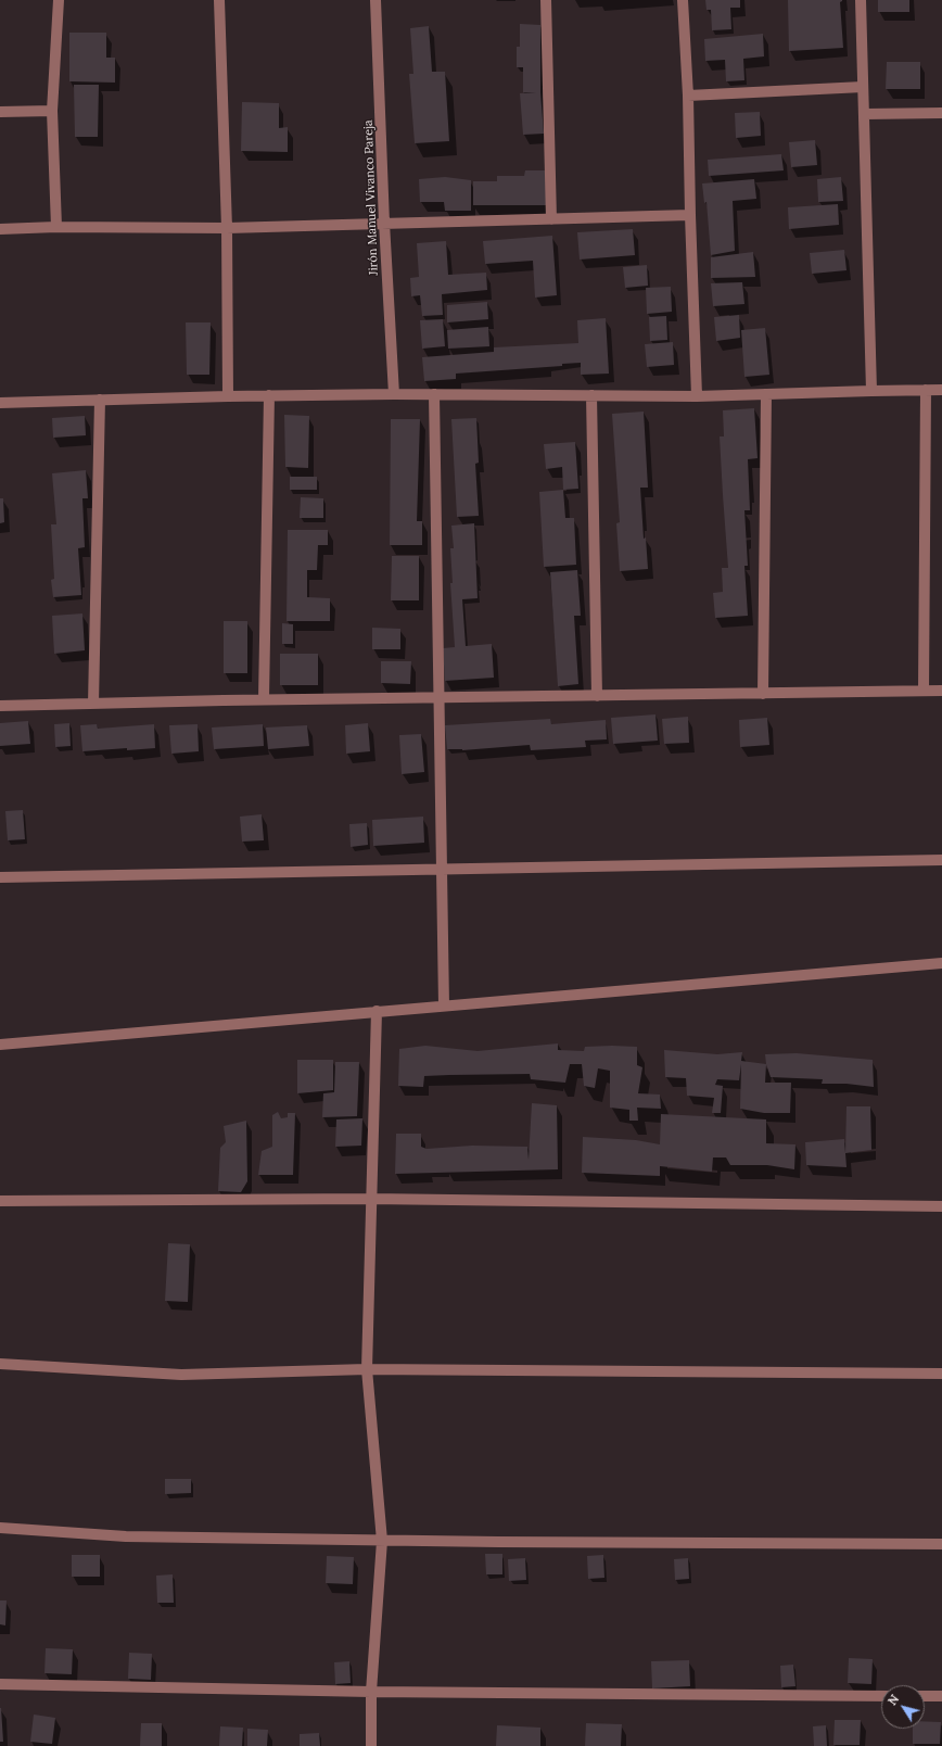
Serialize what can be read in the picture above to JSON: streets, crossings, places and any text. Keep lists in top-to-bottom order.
{
  "streets": {
    "street": ["Jirón Manuel Vivanco Pareja"]
  },
  "north": "top left"
}
